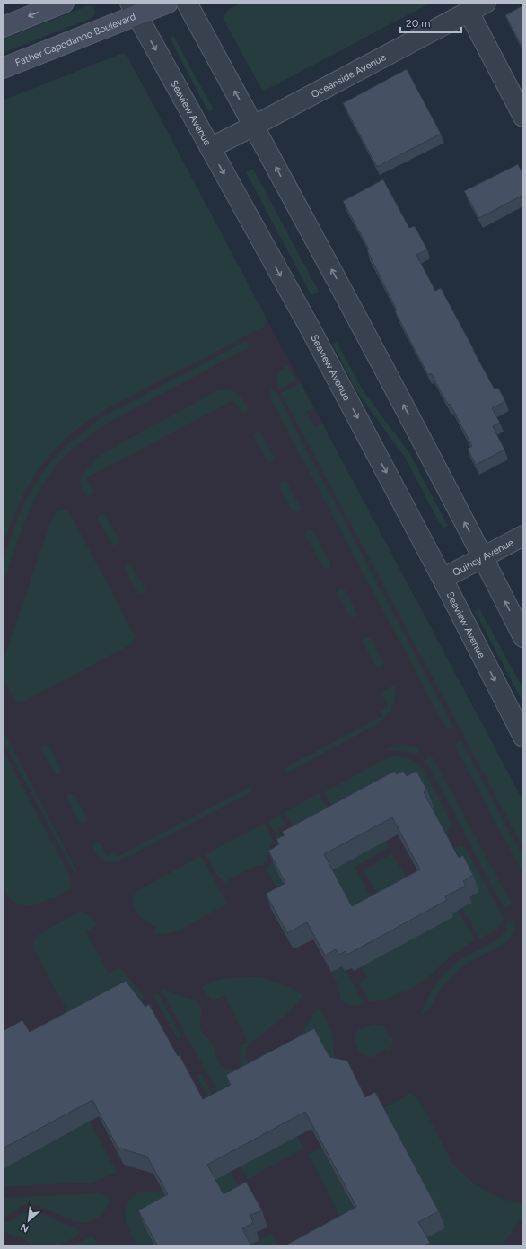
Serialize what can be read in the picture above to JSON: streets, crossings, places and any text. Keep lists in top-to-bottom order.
{
  "streets": {
    "main road": ["Father Capodanno Boulevard"],
    "street": ["Oceanside Avenue", "Seaview Avenue", "Quincy Avenue"]
  },
  "crossings": [
    ["Father Capodanno Boulevard", "Seaview Avenue"],
    ["Oceanside Avenue", "Seaview Avenue"],
    ["Seaview Avenue", "Quincy Avenue"]
  ],
  "scale_bar": "20 m",
  "north": "bottom left"
}
